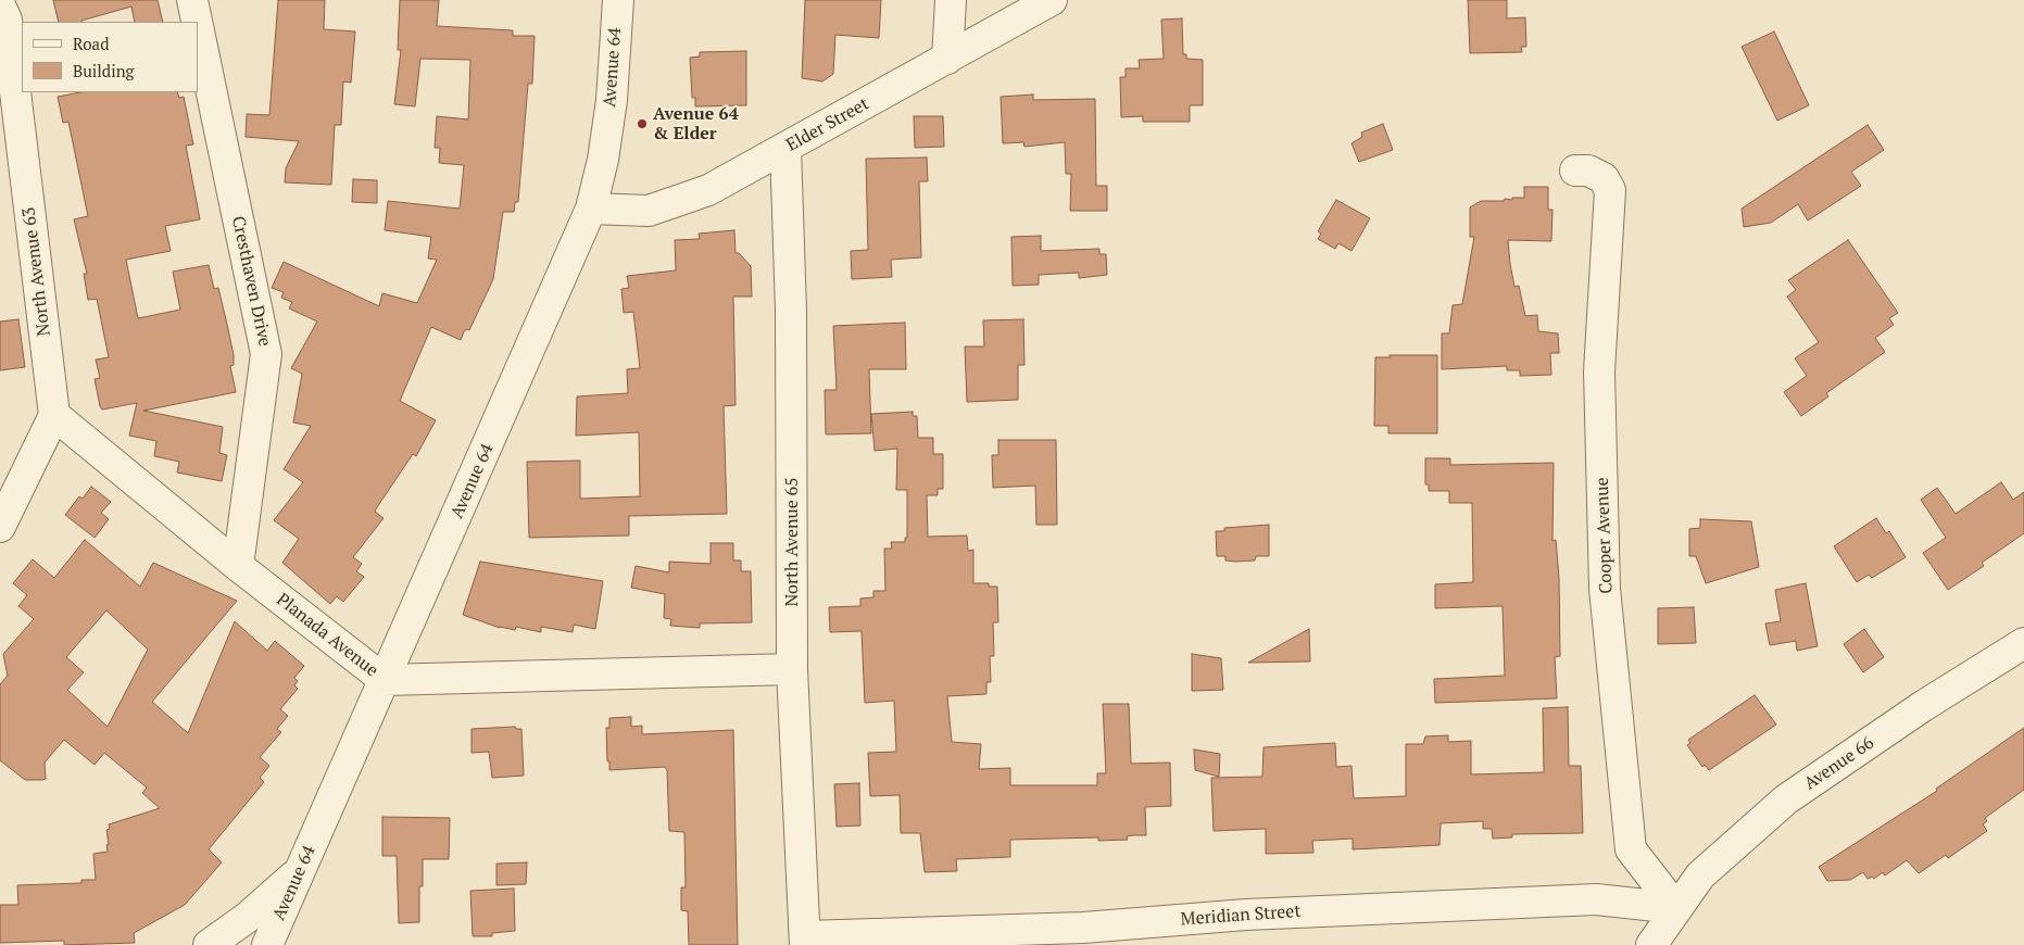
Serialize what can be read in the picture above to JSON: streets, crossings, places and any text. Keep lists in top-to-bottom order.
{
  "streets": {
    "street": [
      "Avenue 64",
      "Elder Street",
      "North Avenue 63",
      "Cresthaven Drive",
      "Cooper Avenue",
      "North Avenue 65",
      "Planada Avenue",
      "Avenue 66",
      "Meridian Street"
    ]
  },
  "crossings": [
    ["Avenue 64", "Elder Street"],
    ["Avenue 64", "Planada Avenue"],
    ["Elder Street", "North Avenue 65"],
    ["North Avenue 63", "Planada Avenue"],
    ["Cresthaven Drive", "Planada Avenue"],
    ["Cooper Avenue", "Avenue 66"],
    ["Cooper Avenue", "Meridian Street"],
    ["North Avenue 65", "Planada Avenue"],
    ["North Avenue 65", "Meridian Street"],
    ["Avenue 66", "Meridian Street"]
  ],
  "places": ["Avenue 64 & Elder"],
  "legend": ["Road", "Building"]
}
